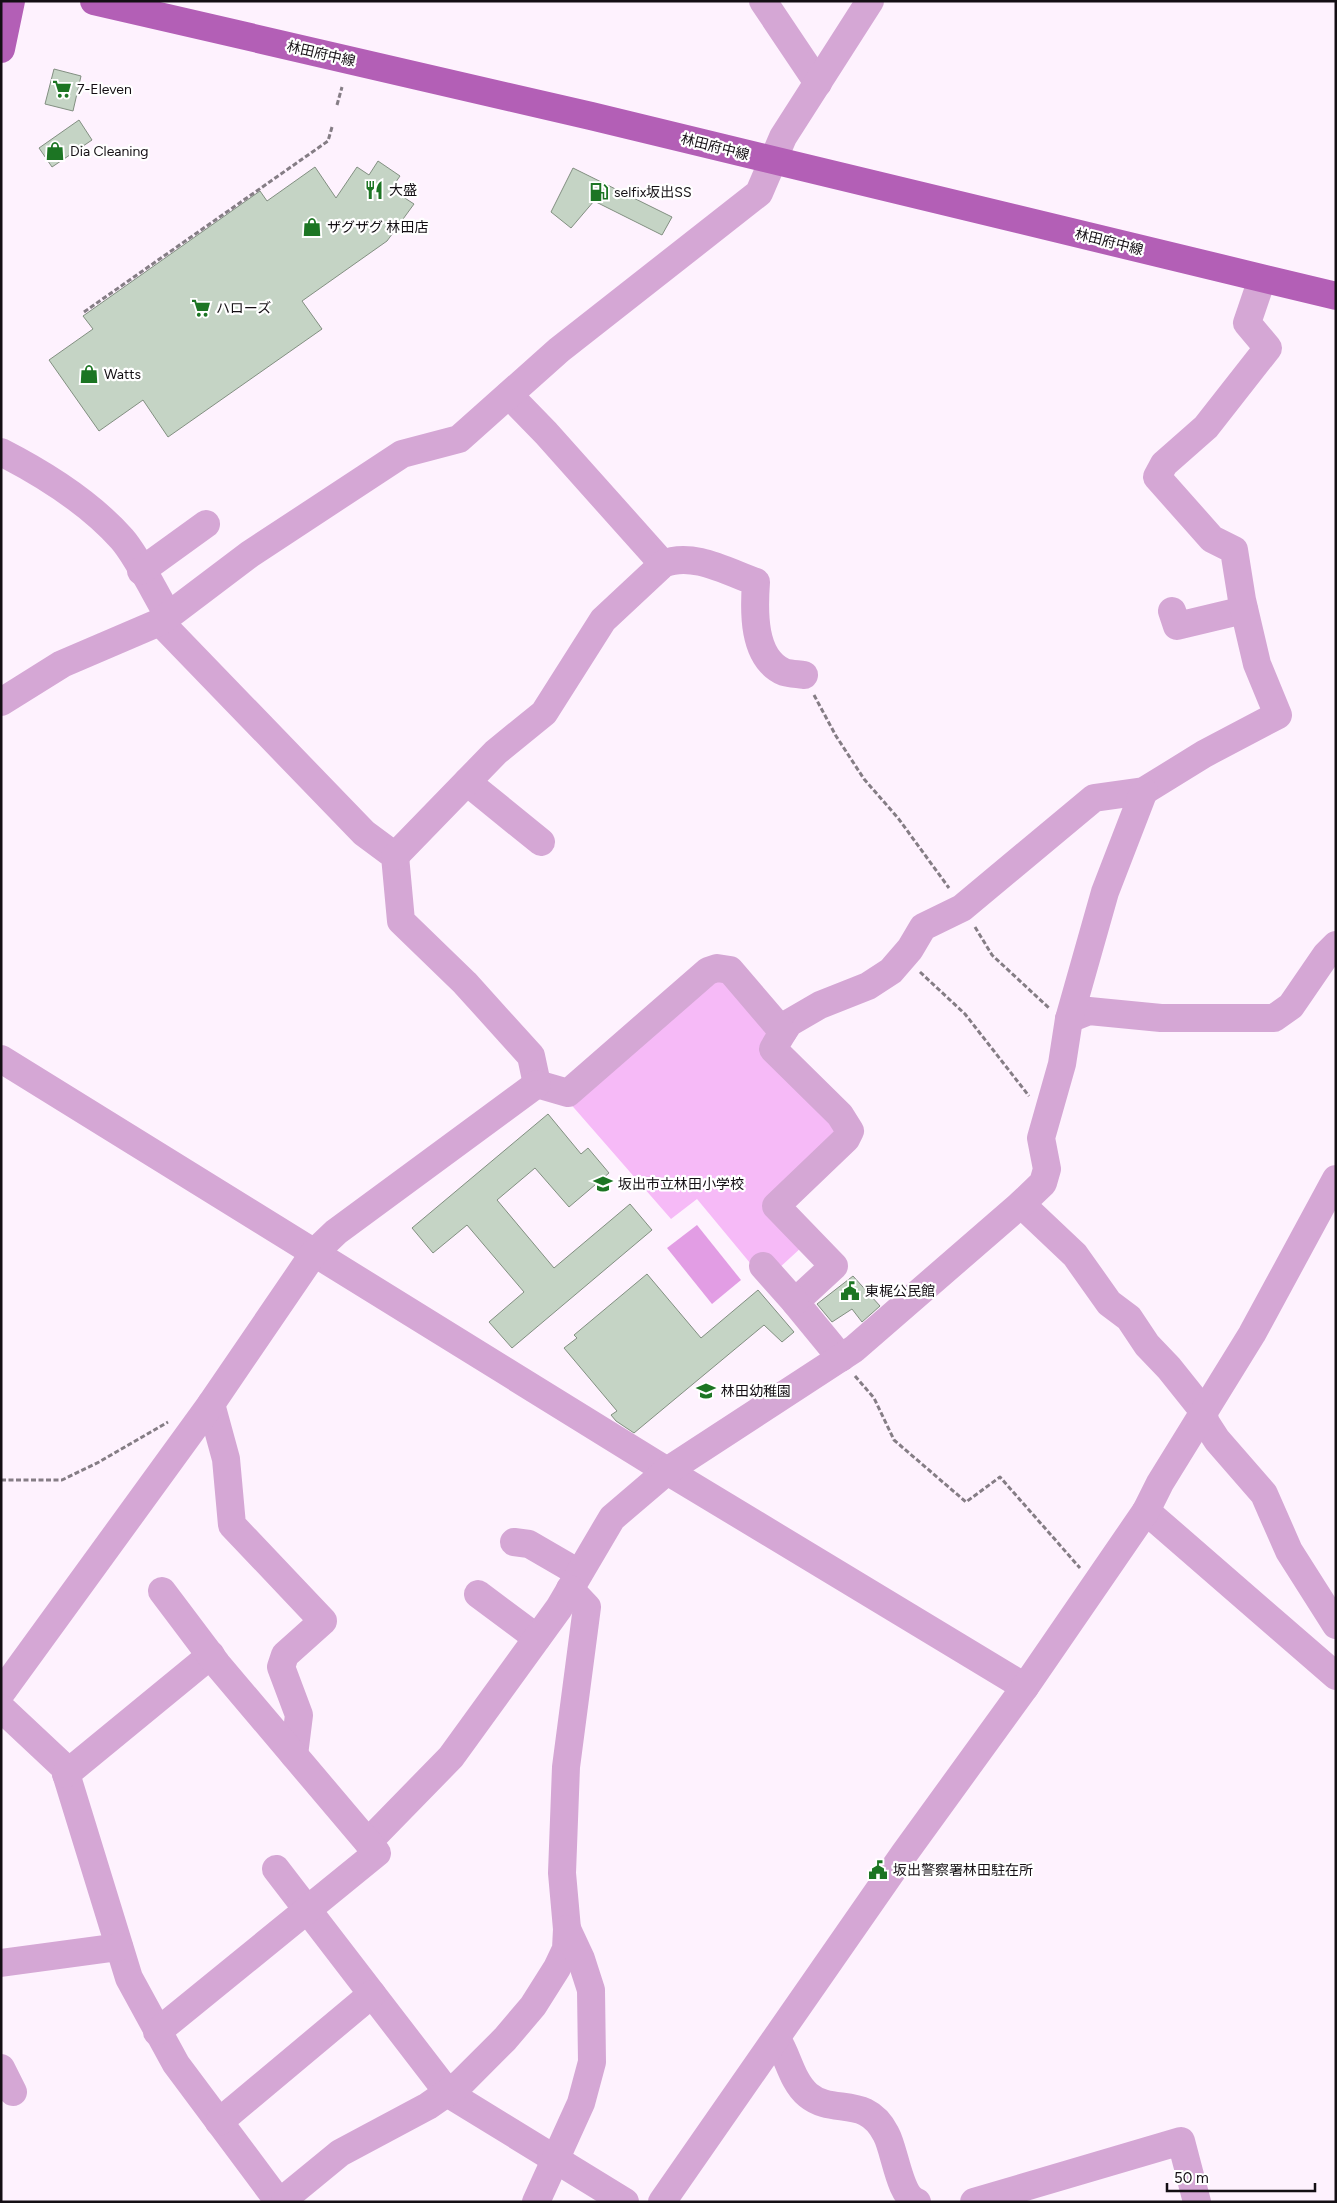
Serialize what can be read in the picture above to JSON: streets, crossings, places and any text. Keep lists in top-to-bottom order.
{
  "streets": {
    "main road": ["林田府中線"]
  },
  "places": {
    "supermarket": ["7-Eleven", "ハローズ"],
    "shop": ["Dia Cleaning", "ザグザグ 林田店", "Watts"],
    "restaurant": ["大盛"],
    "fuel station": ["selfix坂出SS"],
    "school or university": ["坂出市立林田小学校", "林田幼稚園"],
    "public building": ["東梶公民館", "坂出警察署林田駐在所"]
  },
  "scale_bar": "50 m"
}
